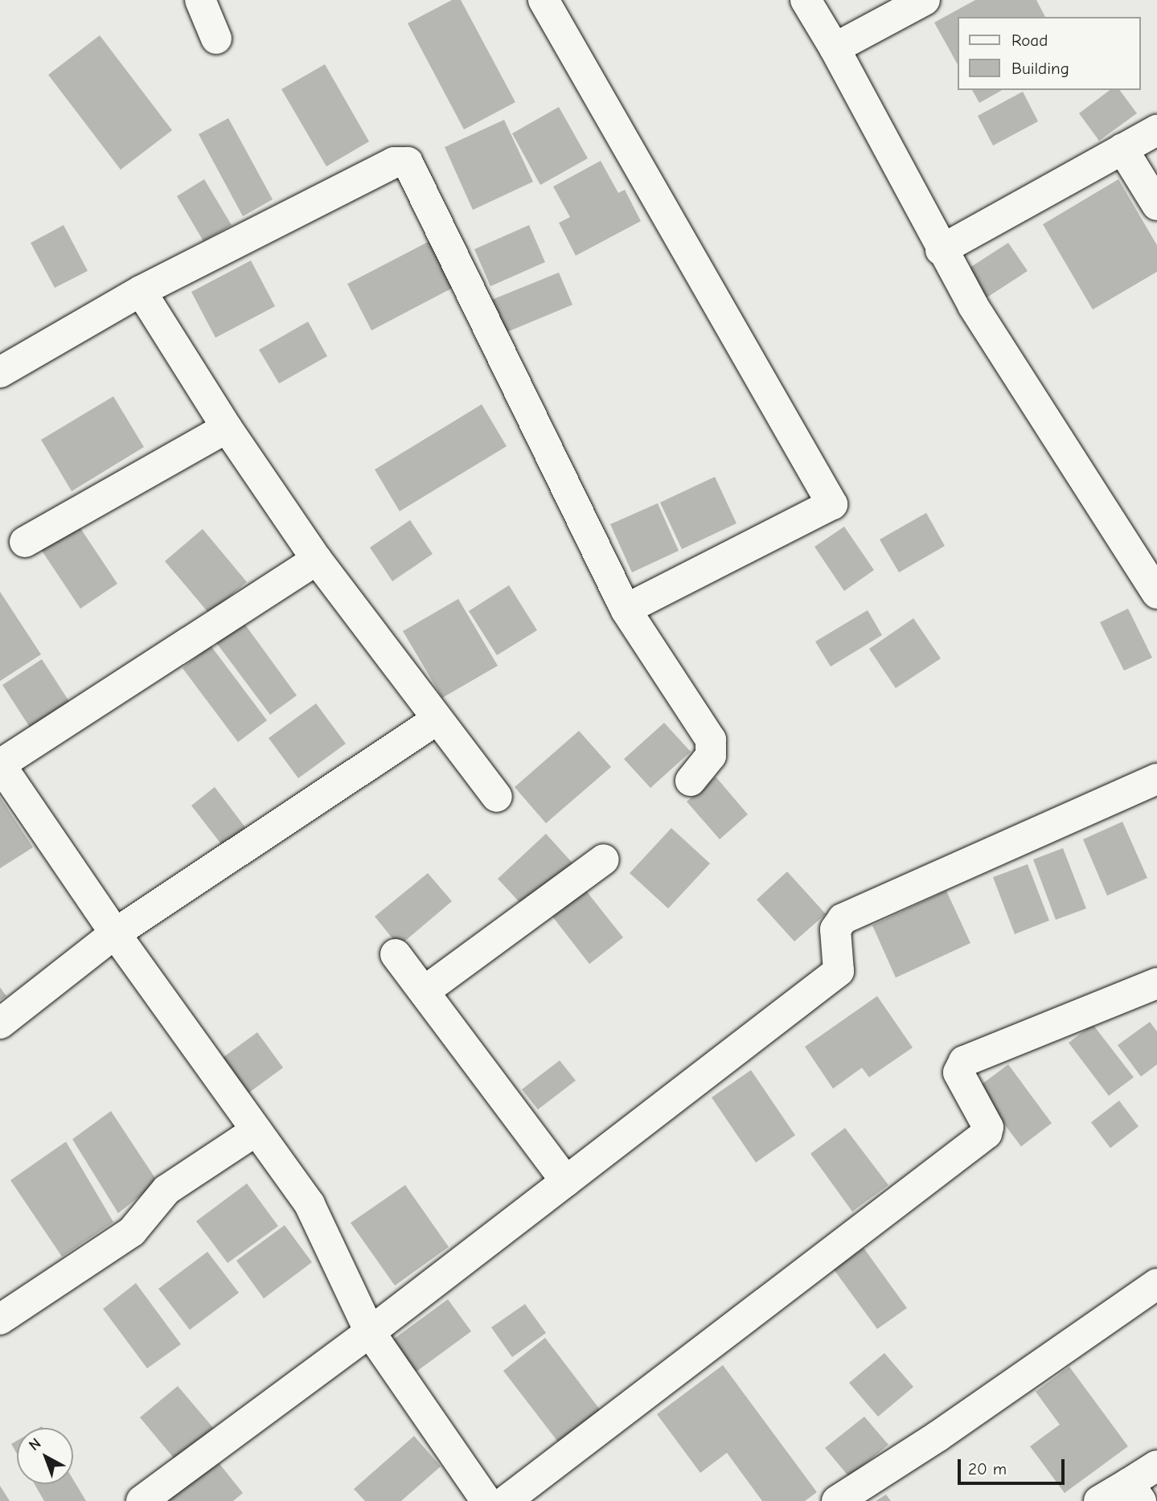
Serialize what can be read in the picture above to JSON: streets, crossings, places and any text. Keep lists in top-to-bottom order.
{
  "legend": ["Road", "Building"],
  "scale_bar": "20 m",
  "north": "top left"
}
